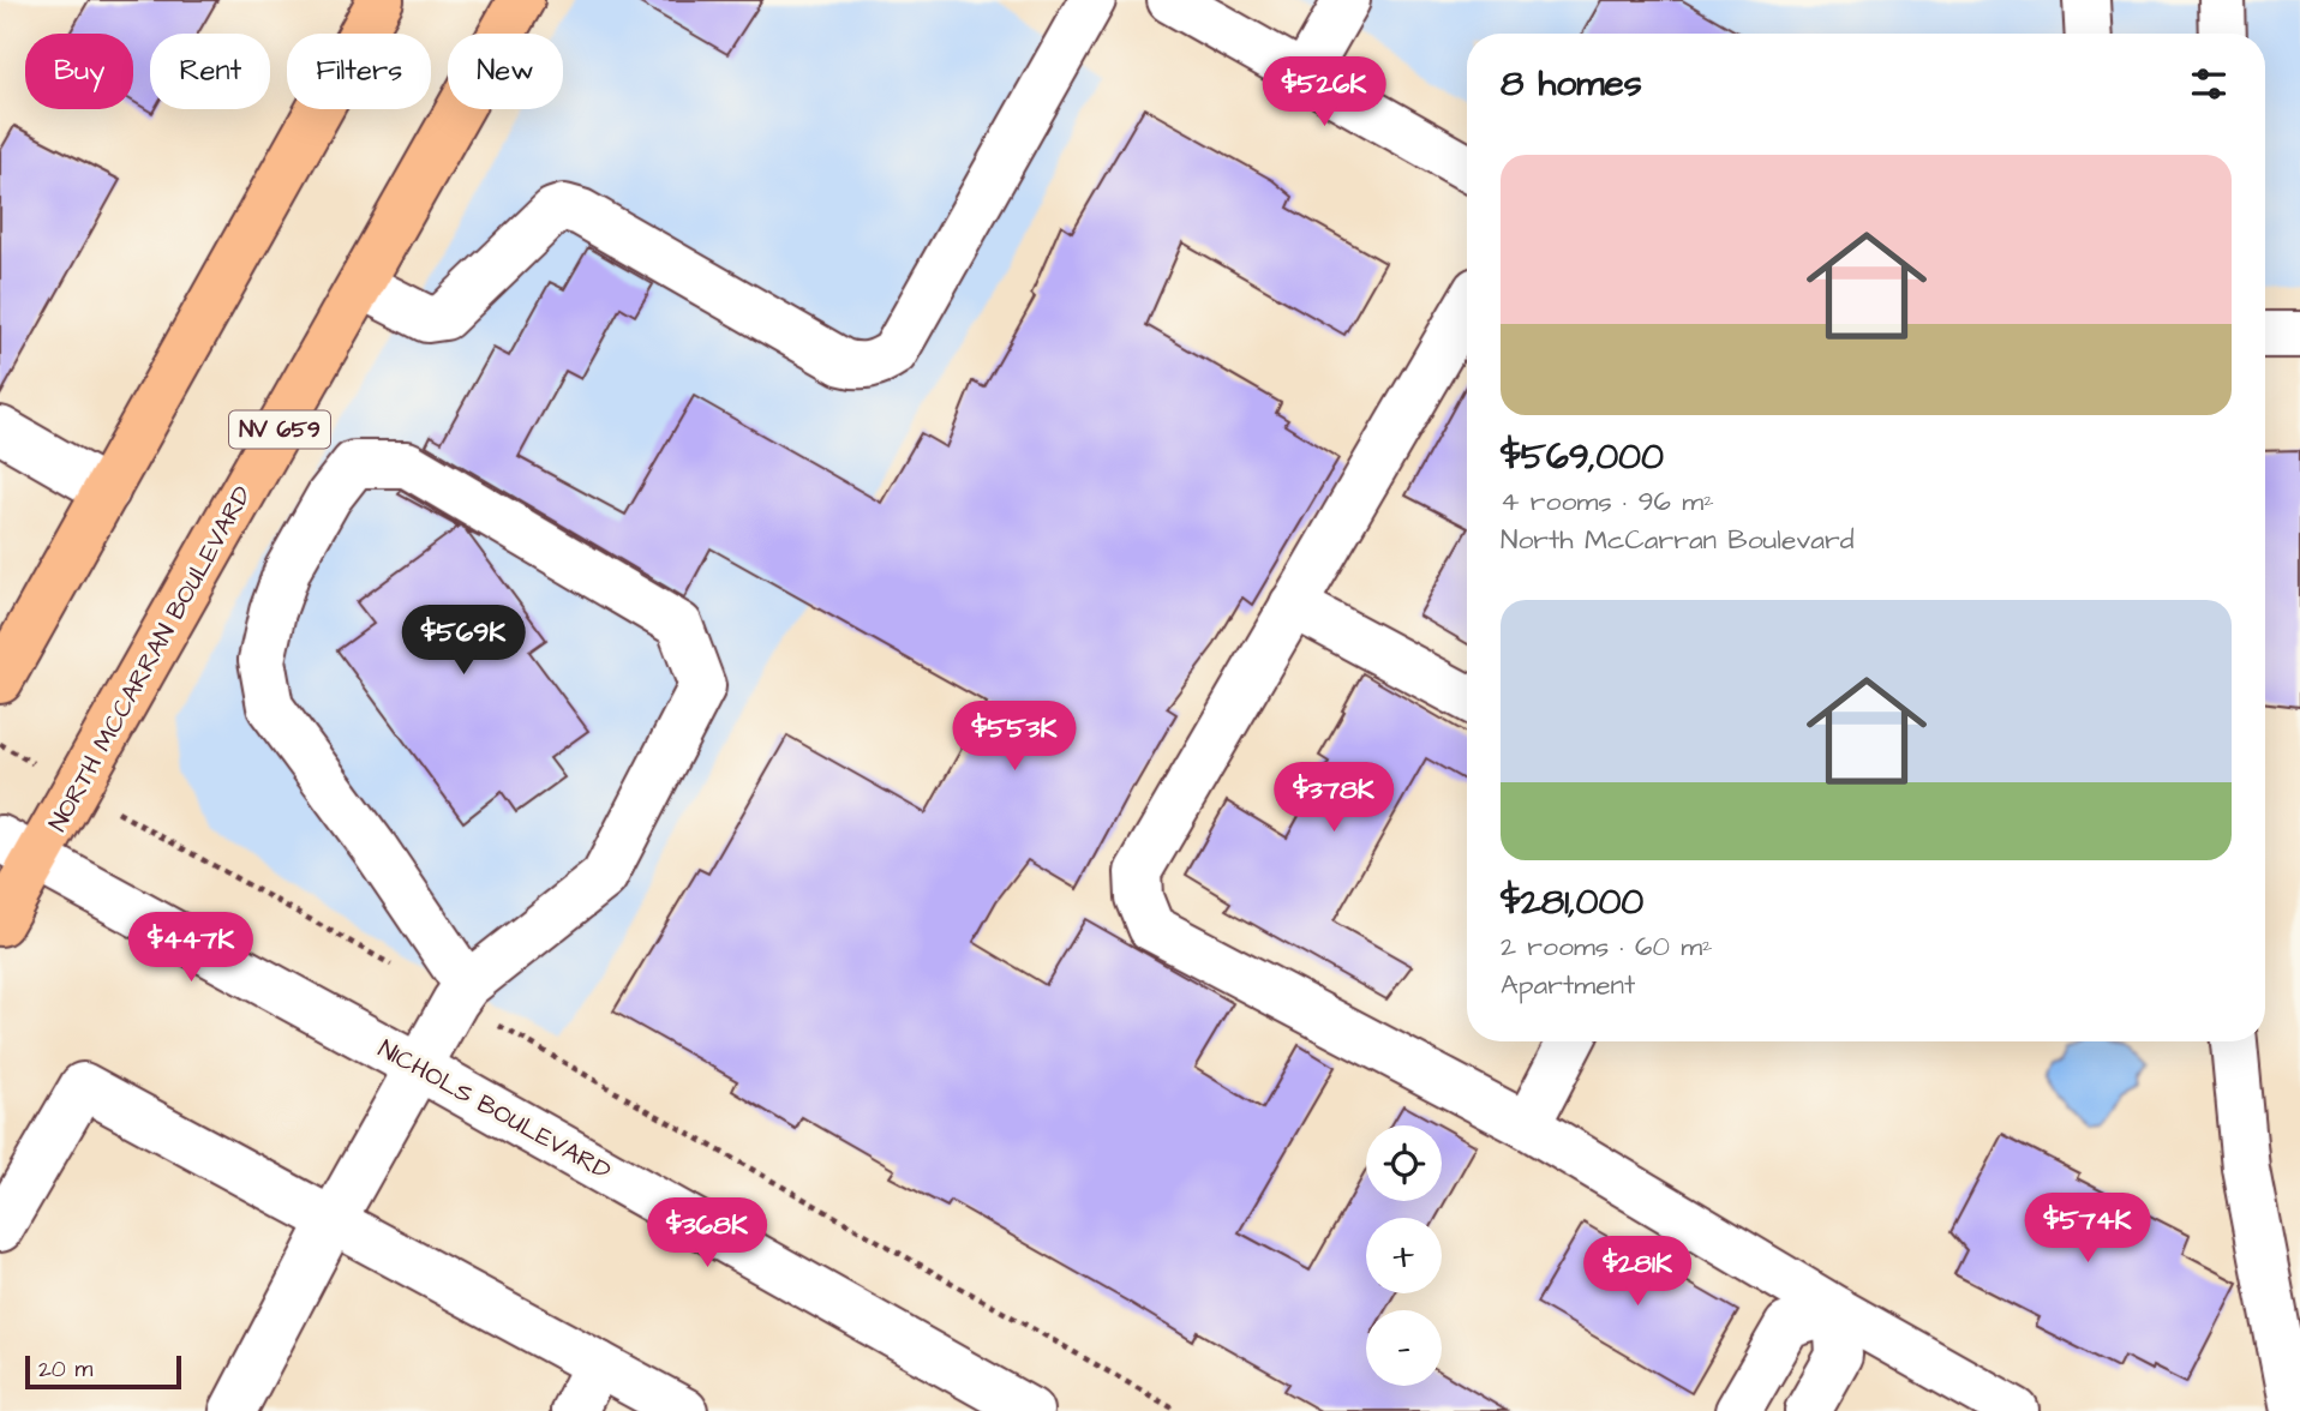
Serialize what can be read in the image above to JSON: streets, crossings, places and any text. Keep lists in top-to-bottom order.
{
  "streets": {
    "main road": ["NV 659", "NORTH MCCARRAN BOULEVARD"],
    "street": ["NICHOLS BOULEVARD"]
  },
  "crossings": [
    ["NORTH MCCARRAN BOULEVARD", "NICHOLS BOULEVARD"]
  ],
  "scale_bar": "20 m",
  "page": {
    "chip": [
      "Buy",
      "Rent",
      "Filters",
      "New"
    ],
    "heading": "8 homes",
    "price": [
      "$526K",
      "$569K",
      "$553K",
      "$378K",
      "$447K",
      "$574K",
      "$368K",
      "$281K"
    ],
    "list": [
      {
        "name": "$569,000",
        "note": "4 rooms · 96 m² · North McCarran Boulevard"
      },
      {
        "name": "$281,000",
        "note": "2 rooms · 60 m² · Apartment"
      }
    ],
    "map_buttons": ["+", "−"],
    "scale": "20 m"
  }
}
